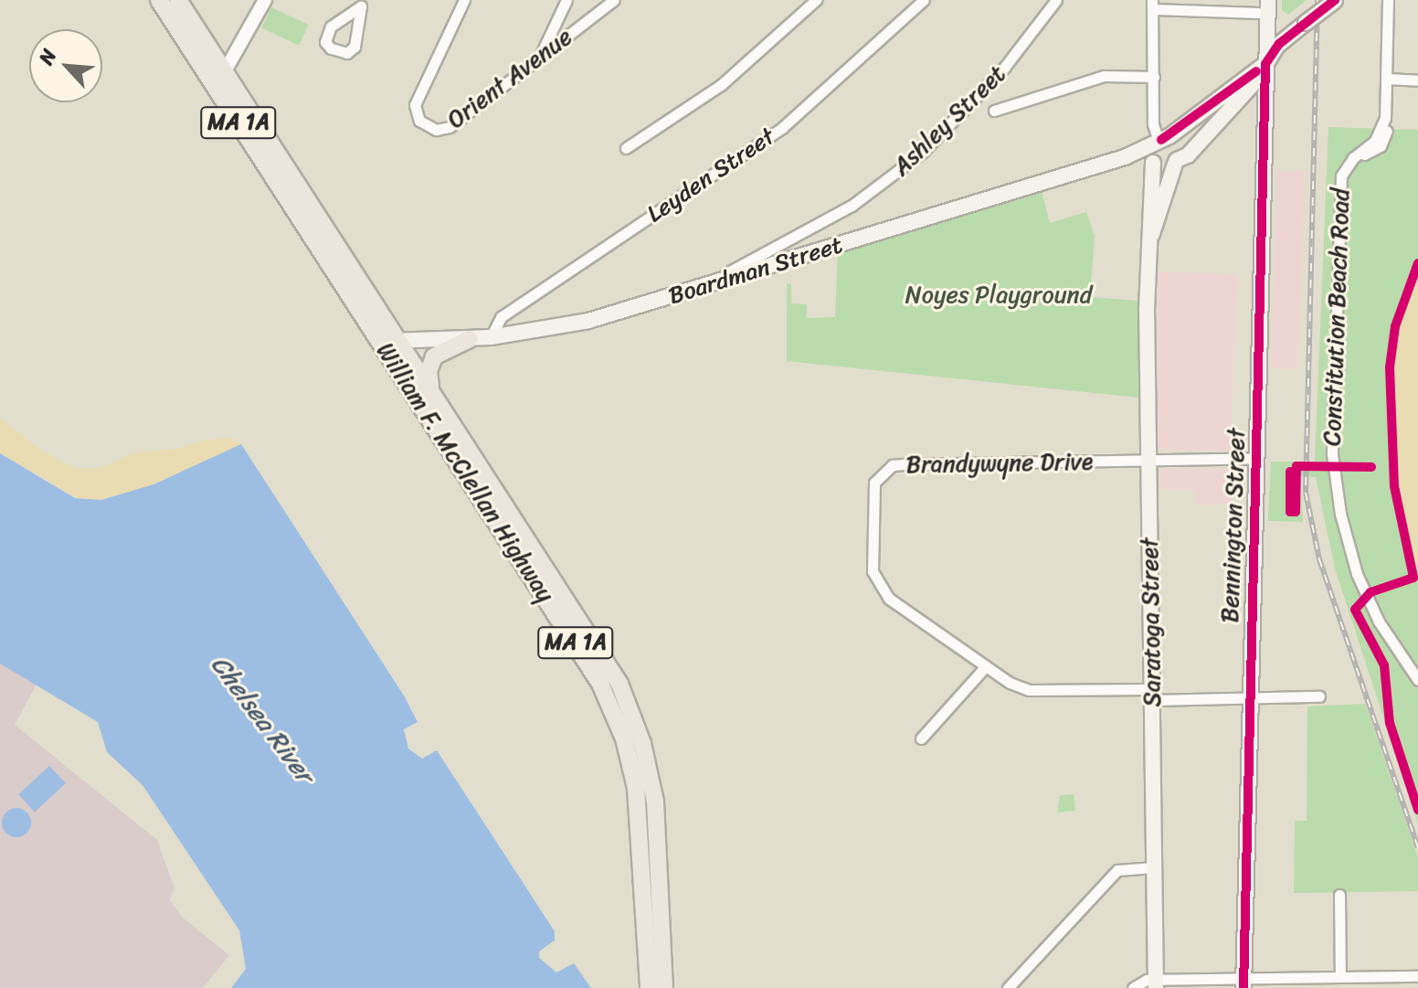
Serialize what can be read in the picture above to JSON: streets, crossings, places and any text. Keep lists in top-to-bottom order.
{
  "streets": {
    "highway": ["MA 1A", "William F. McClellan Highway"],
    "main road": ["Boardman Street", "Bennington Street", "Saratoga Street"],
    "street": [
      "Orient Avenue",
      "Ashley Street",
      "Leyden Street",
      "Constitution Beach Road",
      "Brandywyne Drive"
    ]
  },
  "crossings": [
    ["Ashley Street", "Boardman Street"],
    ["Leyden Street", "Boardman Street"],
    ["Boardman Street", "William F. McClellan Highway"],
    ["Boardman Street", "Saratoga Street"],
    ["Brandywyne Drive", "Bennington Street"],
    ["Brandywyne Drive", "Saratoga Street"]
  ],
  "water": ["Chelsea River"],
  "parks": ["Noyes Playground"],
  "north": "top left"
}
